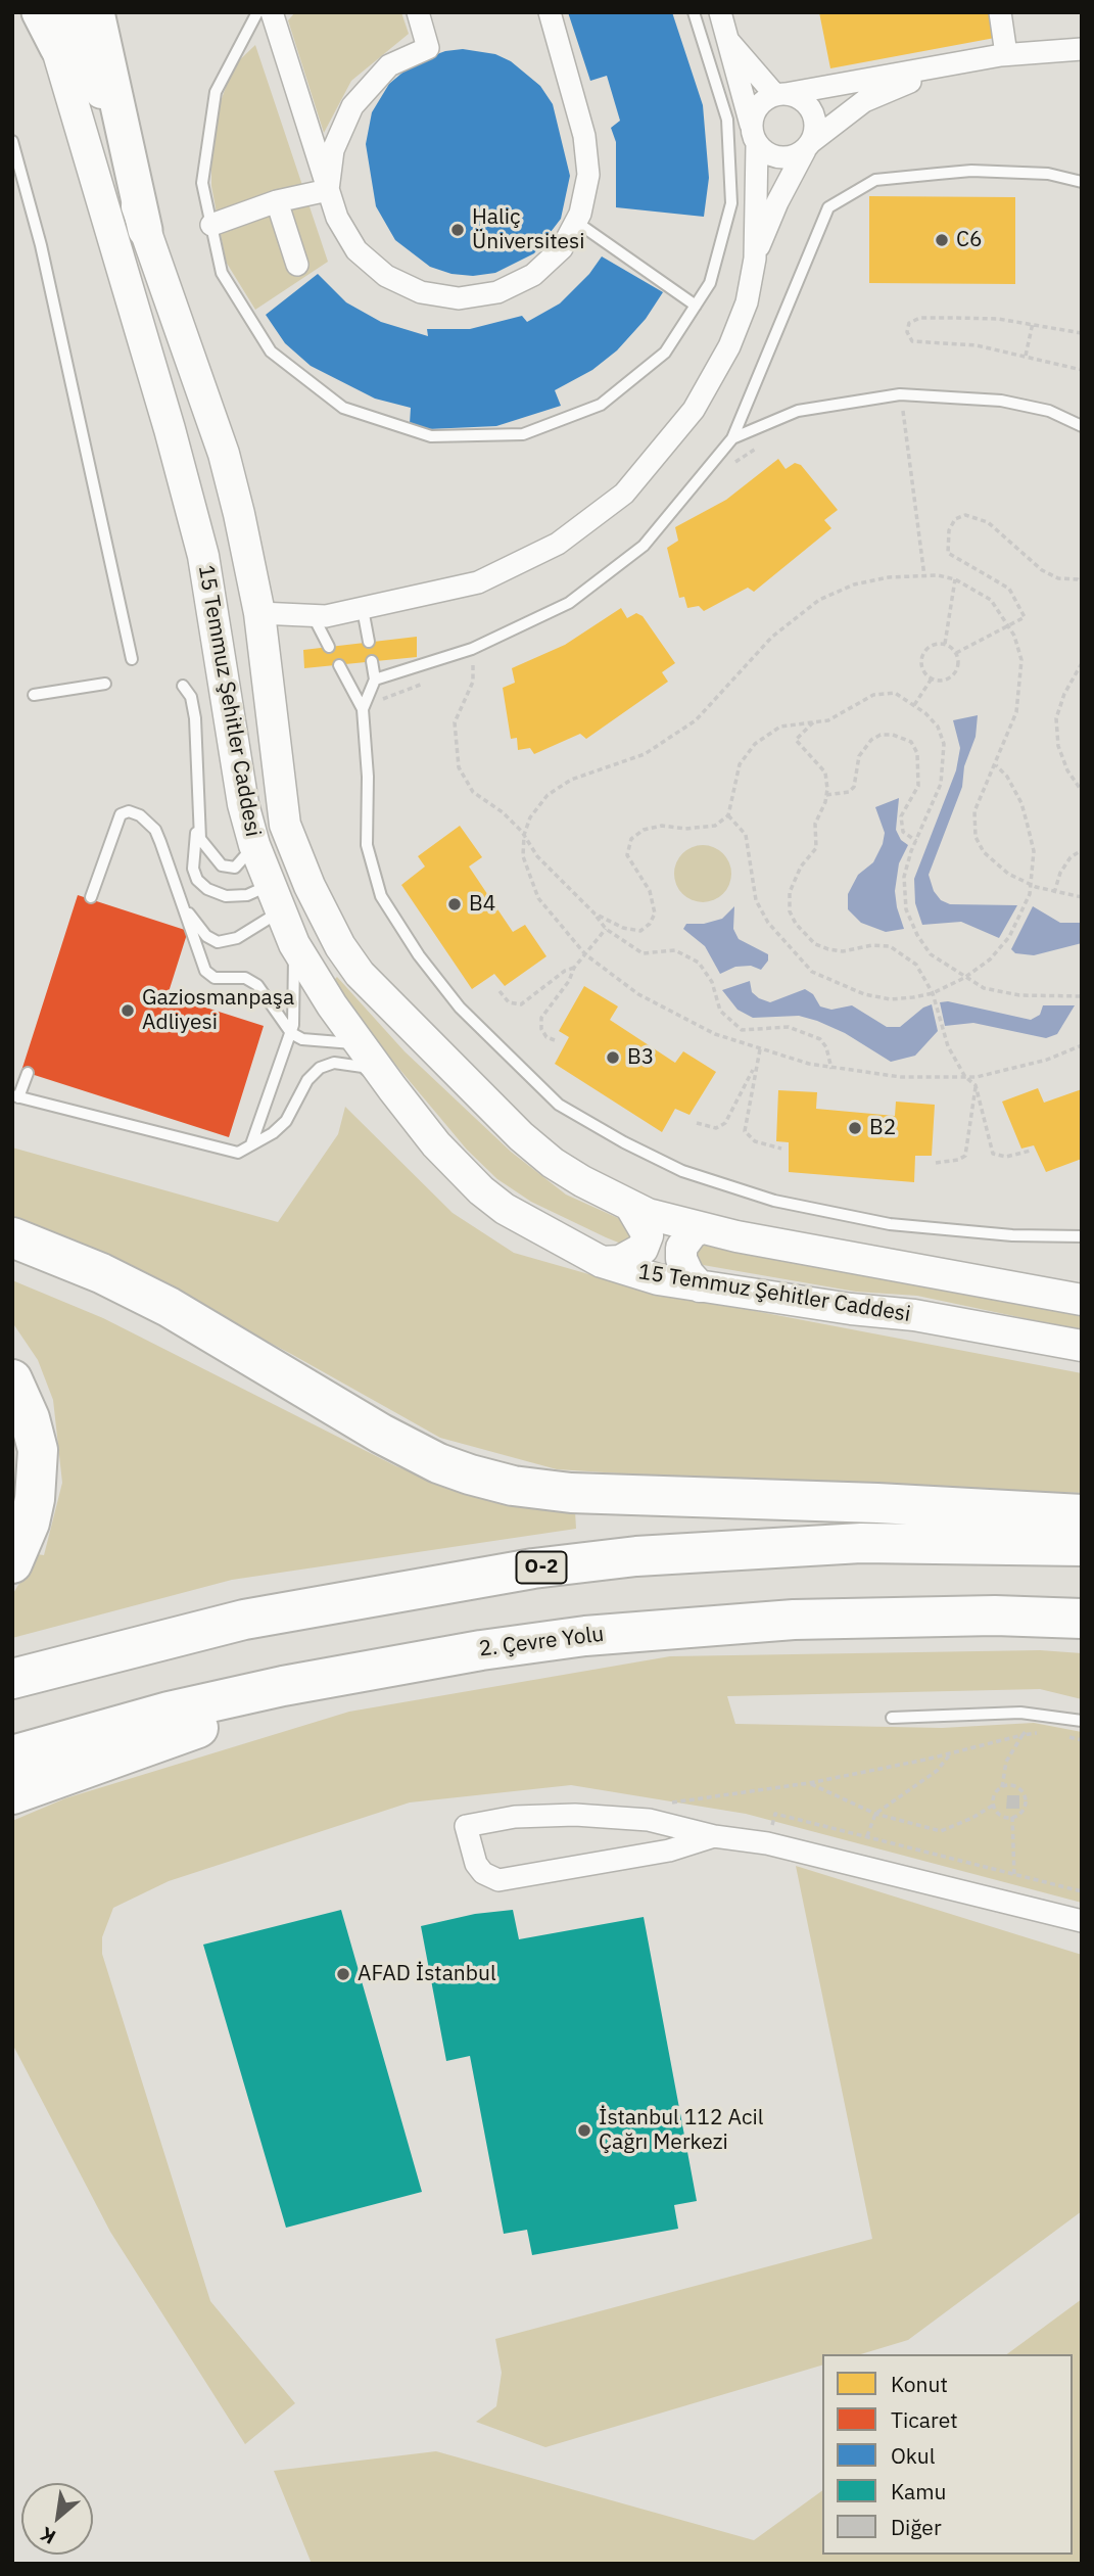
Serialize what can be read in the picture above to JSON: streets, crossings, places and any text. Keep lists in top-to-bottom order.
{
  "streets": {
    "highway": ["O-2", "2. Çevre Yolu"],
    "main road": ["15 Temmuz Şehitler Caddesi"]
  },
  "places": [
    "Haliç Üniversitesi",
    "C6",
    "B4",
    "Gaziosmanpaşa Adliyesi",
    "B3",
    "B2",
    "AFAD İstanbul",
    "İstanbul 112 Acil Çağrı Merkezi"
  ],
  "legend": [
    "Konut",
    "Ticaret",
    "Okul",
    "Kamu",
    "Diğer"
  ],
  "north": "bottom left"
}
